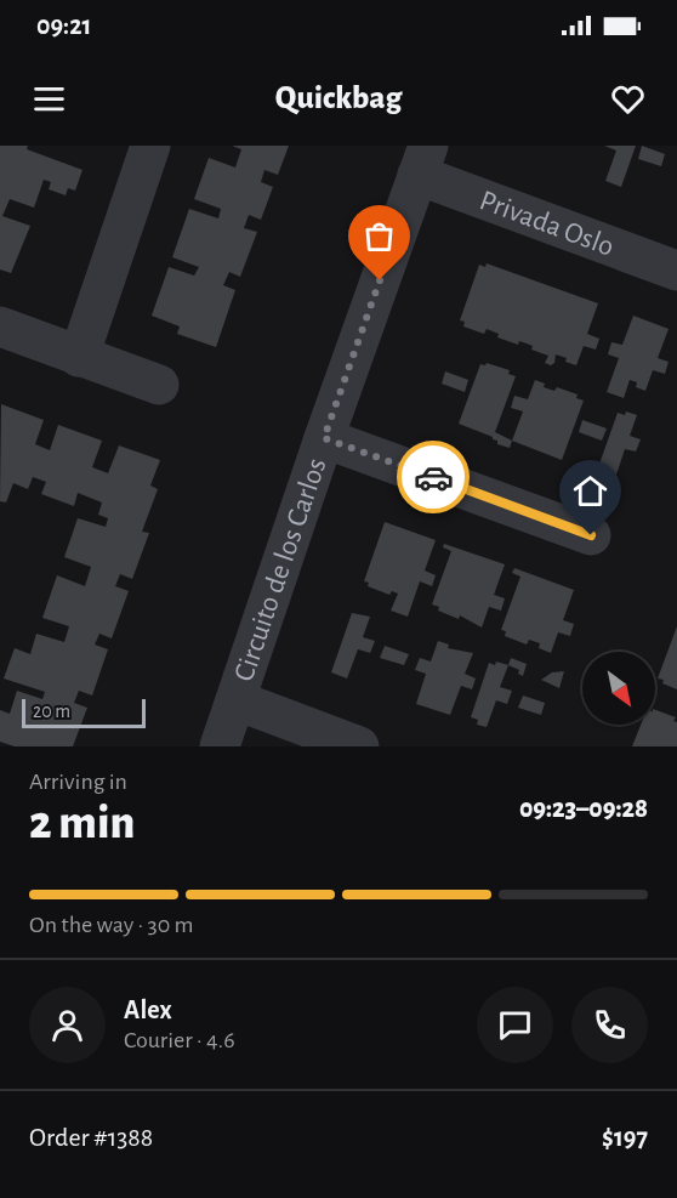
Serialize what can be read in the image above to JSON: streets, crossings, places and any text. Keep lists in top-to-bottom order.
{
  "streets": {
    "street": ["Privada Oslo", "Circuito de los Carlos"]
  },
  "crossings": [
    ["Privada Oslo", "Circuito de los Carlos"]
  ],
  "scale_bar": "20 m",
  "north": "bottom right",
  "page": {
    "status": "09:21",
    "header": "Quickbag",
    "scale": "20 m",
    "heading": ["2 min", "Arriving in", "09:23–09:28"],
    "panel": [
      "Alex",
      "Courier · 4.6",
      "Order #1388",
      "$197"
    ],
    "bar": "On the way · 30 m"
  }
}
